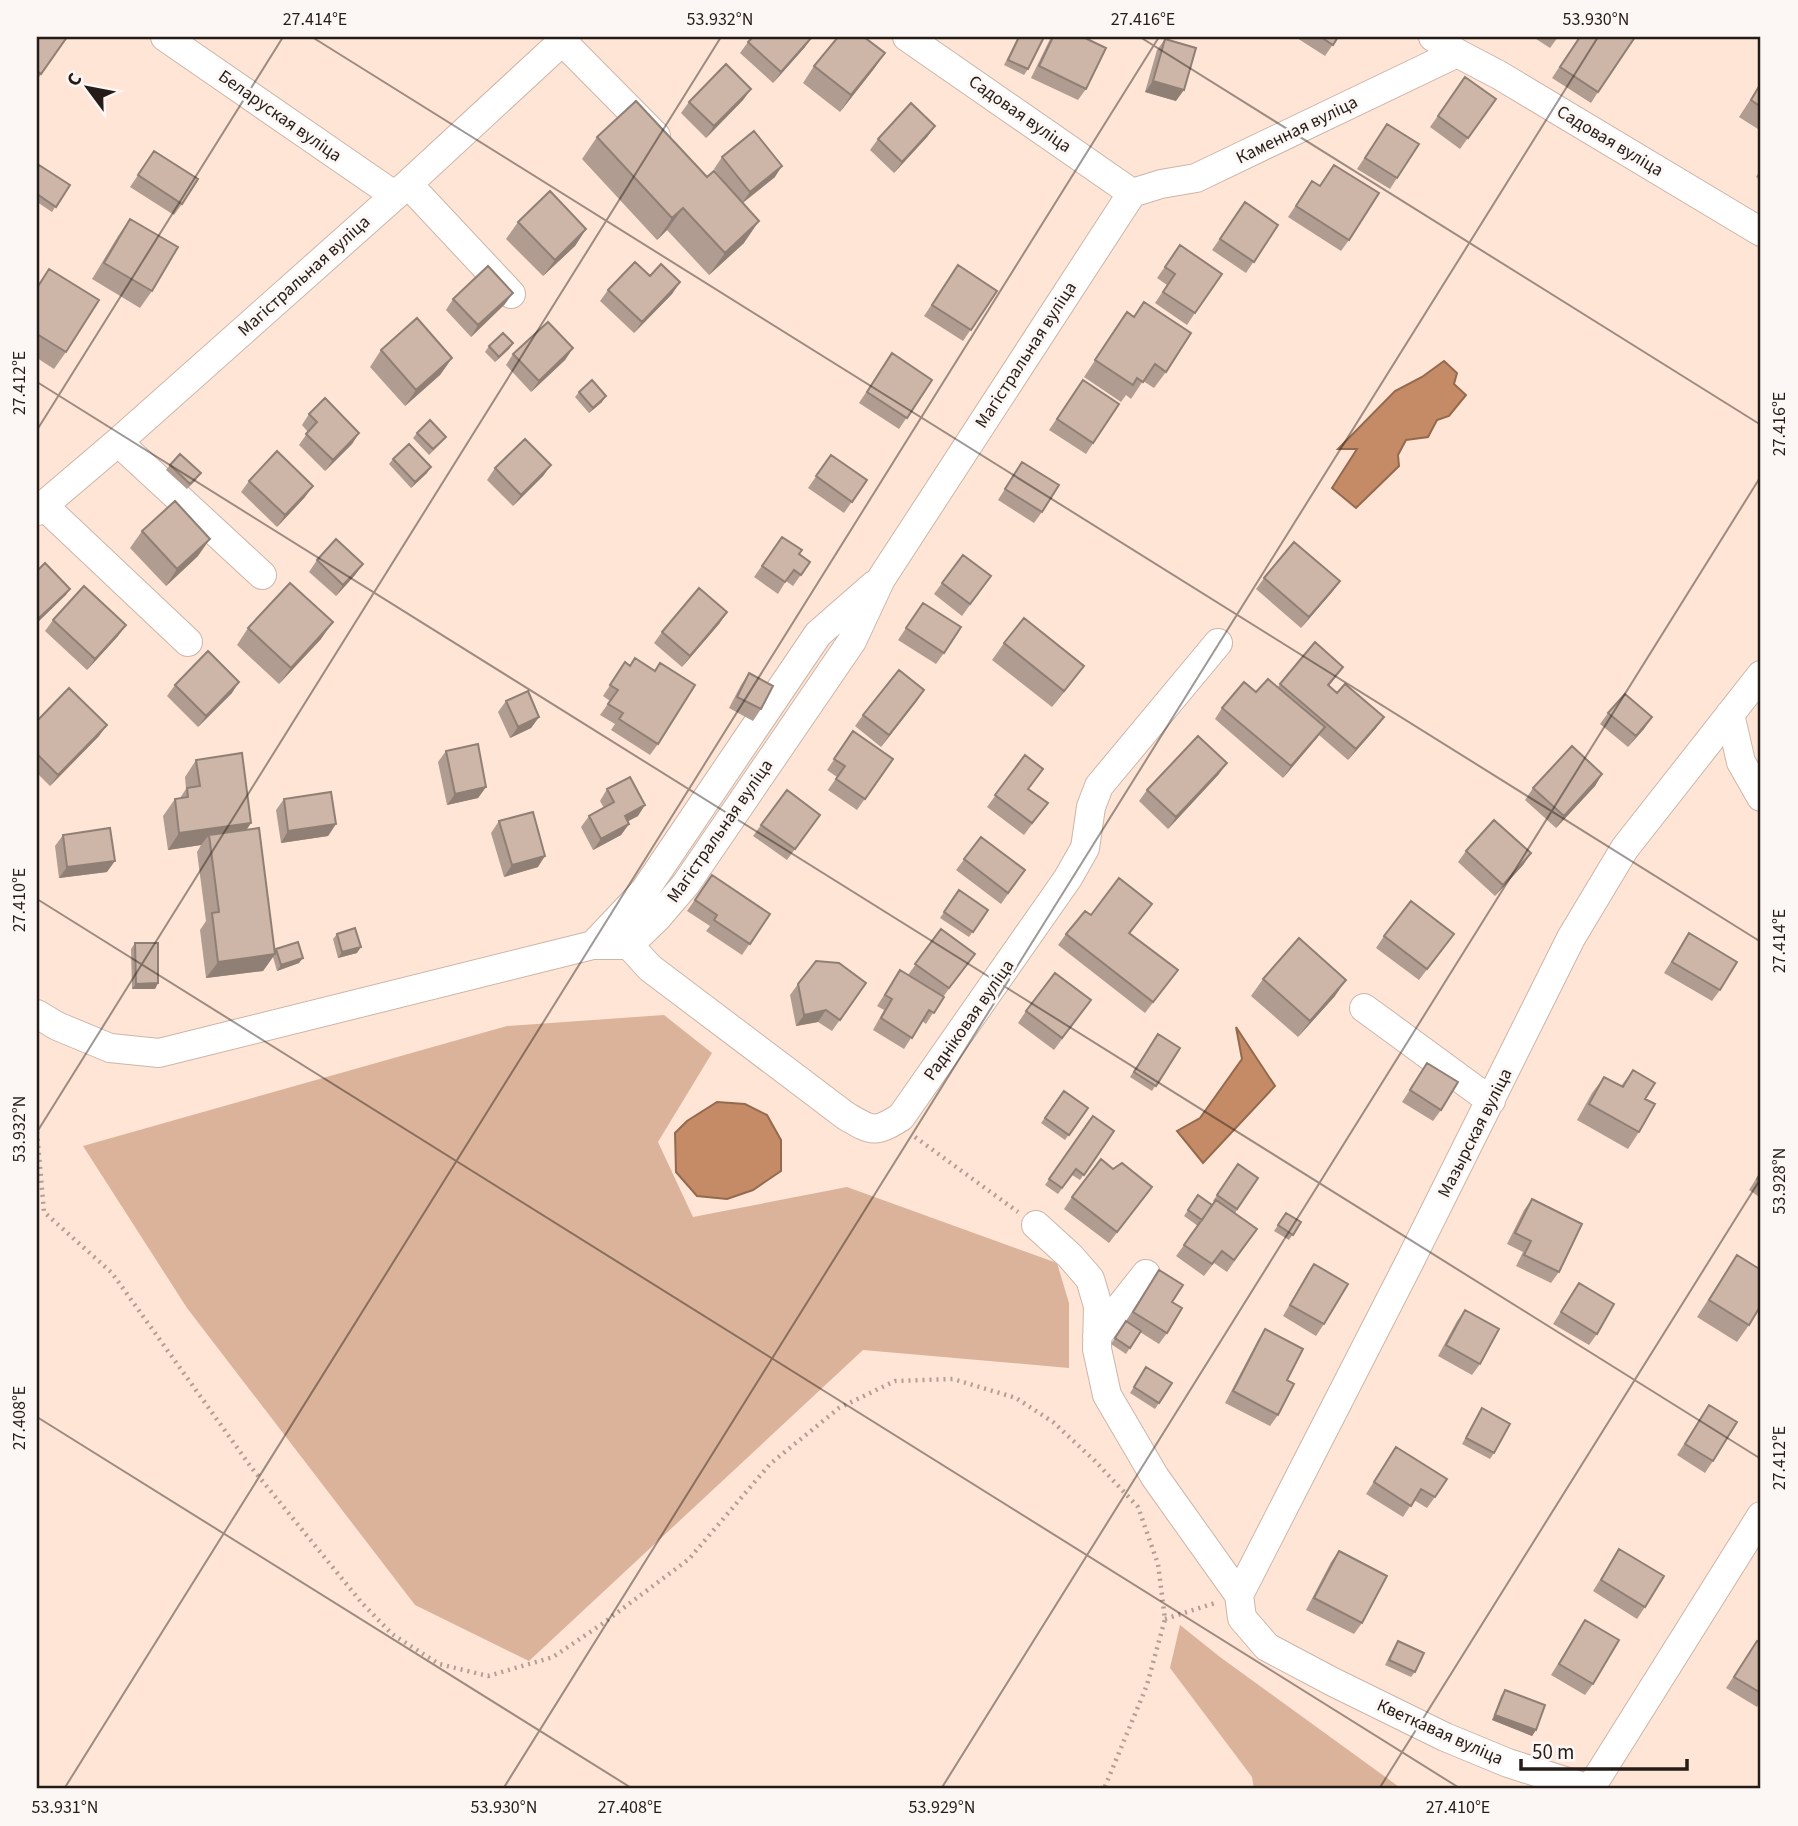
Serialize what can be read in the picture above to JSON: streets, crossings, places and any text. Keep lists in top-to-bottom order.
{
  "streets": {
    "street": [
      "Садовая вуліца",
      "Беларуская вуліца",
      "Каменная вуліца",
      "Магістральная вуліца",
      "Радніковая вуліца",
      "Мазырская вуліца",
      "Кветкавая вуліца"
    ]
  },
  "crossings": [
    ["Садовая вуліца", "Каменная вуліца"],
    ["Садовая вуліца", "Магістральная вуліца"],
    ["Беларуская вуліца", "Магістральная вуліца"],
    ["Каменная вуліца", "Магістральная вуліца"],
    ["Мазырская вуліца", "Кветкавая вуліца"]
  ],
  "scale_bar": "50 m",
  "north": "top left",
  "coordinates": [
    "27.414°E",
    "53.932°N",
    "27.416°E",
    "53.930°N",
    "27.412°E",
    "27.410°E",
    "53.928°N",
    "27.408°E",
    "53.931°N",
    "53.929°N"
  ]
}
